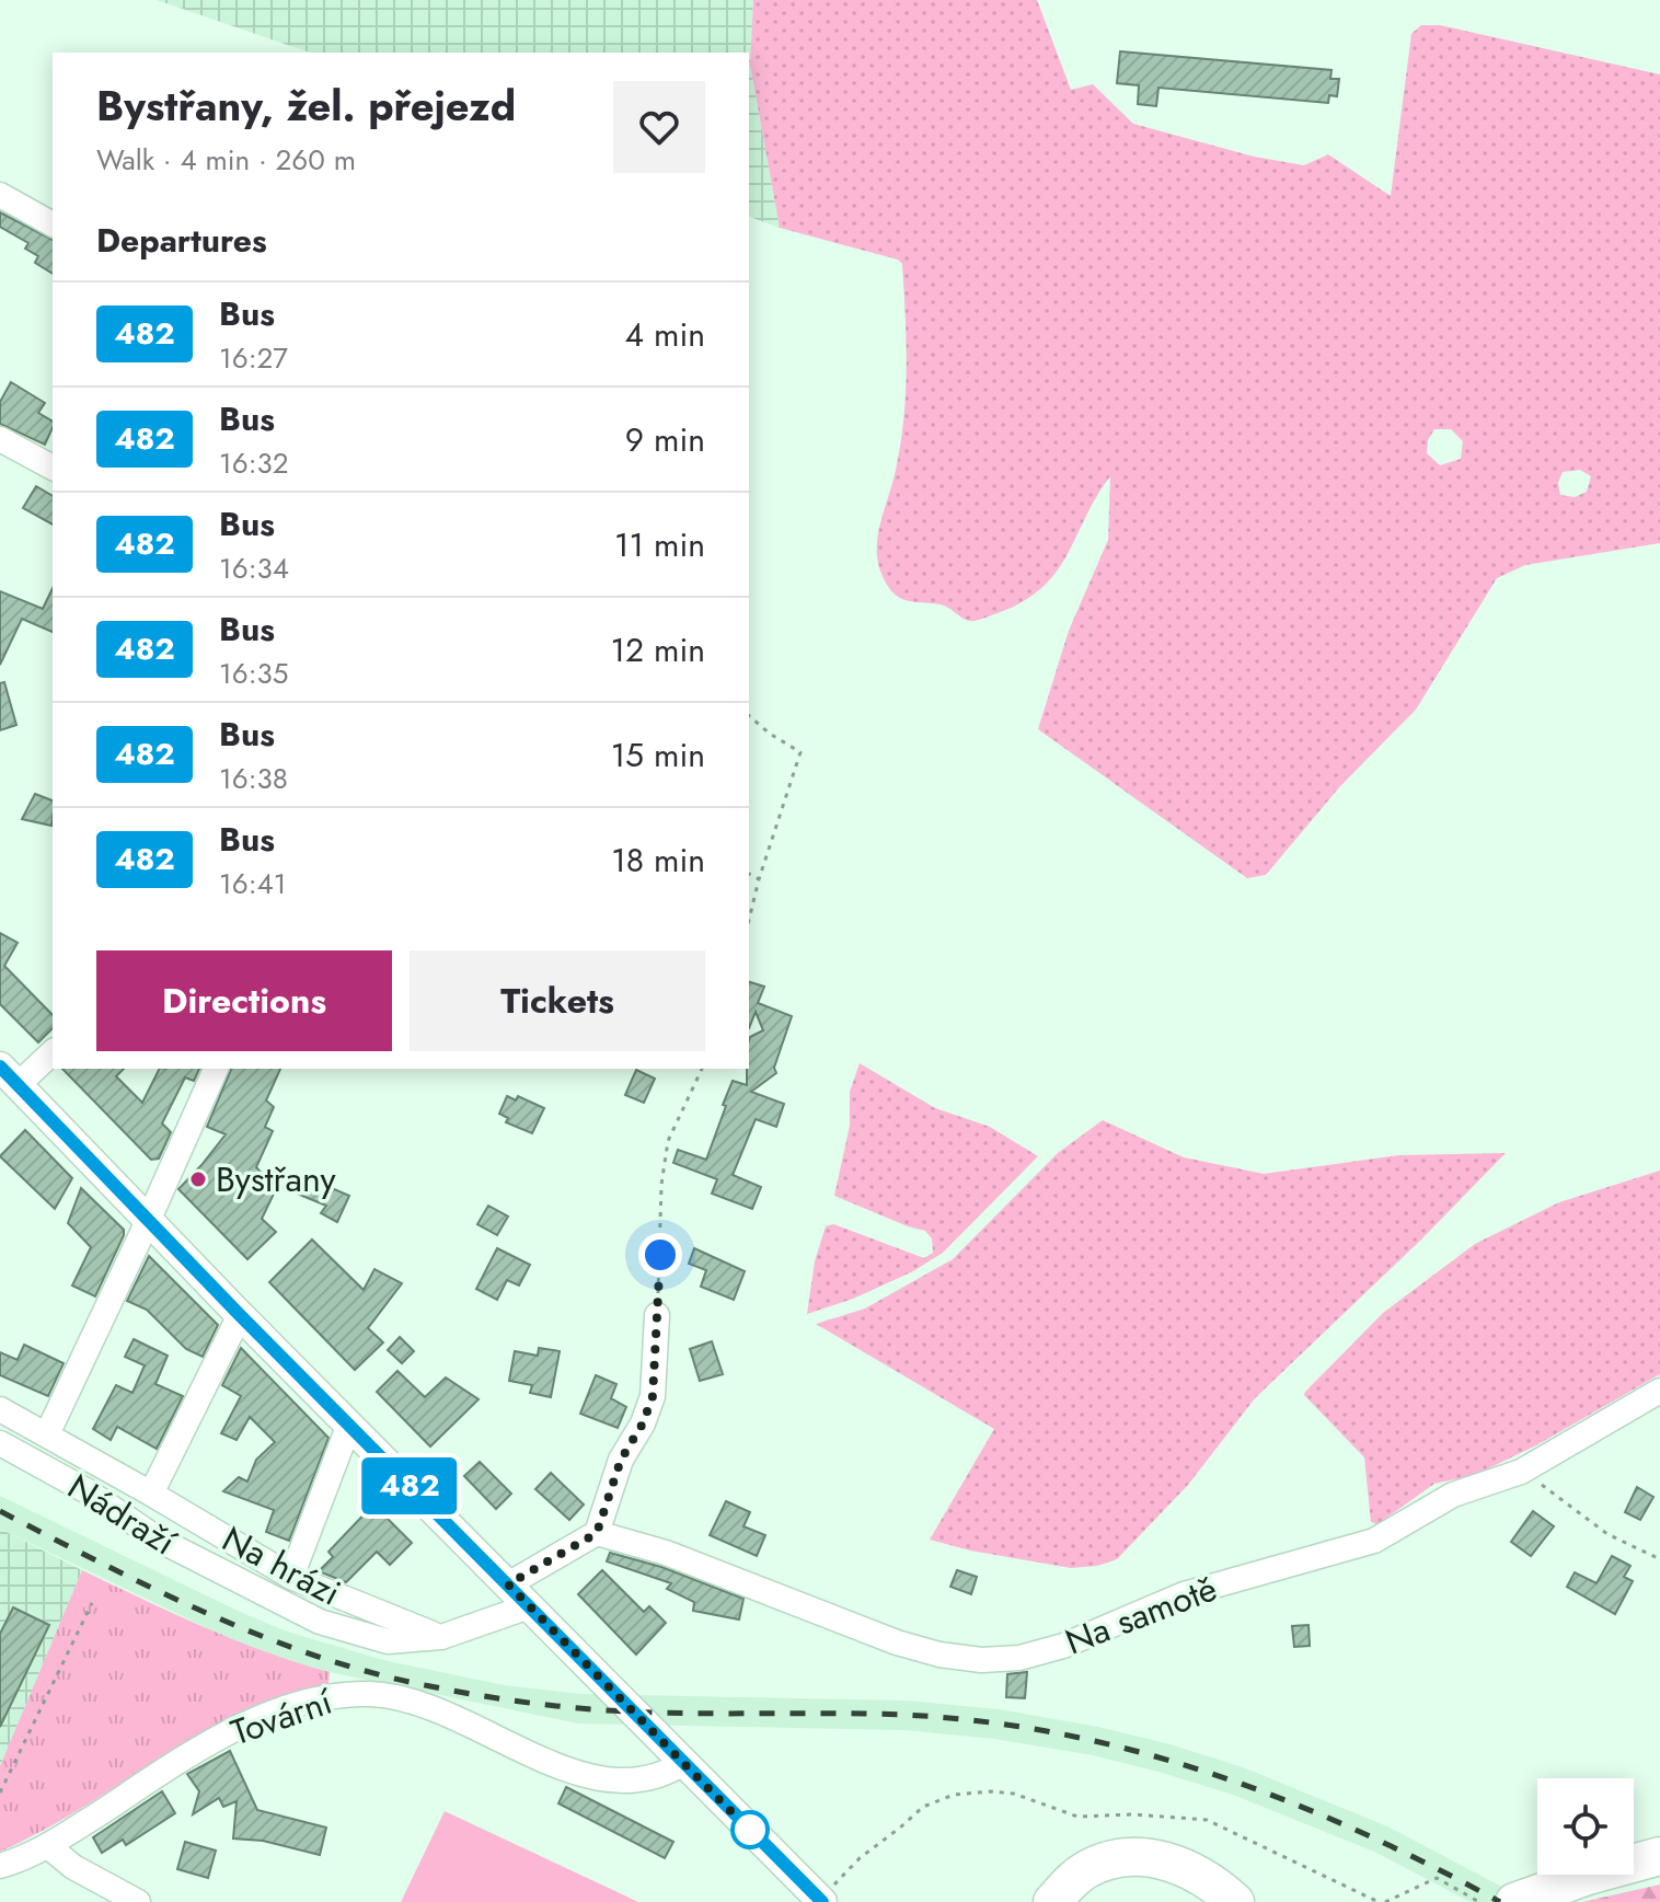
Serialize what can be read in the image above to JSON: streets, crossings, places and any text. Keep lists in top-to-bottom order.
{
  "streets": {
    "street": [
      "Nádraží",
      "Na hrázi",
      "Na samotě",
      "Tovární"
    ]
  },
  "crossings": [
    ["Nádraží", "Na hrázi"]
  ],
  "places": ["Bystřany"],
  "lines": ["bus line 482"],
  "page": {
    "on_map": "482",
    "heading": [
      ["Bystřany, žel. přejezd", "Walk · 4 min · 260 m"],
      "Departures"
    ],
    "list": [
      {
        "mark": "482",
        "name": "Bus",
        "note": "16:27",
        "value": "4 min"
      },
      {
        "mark": "482",
        "name": "Bus",
        "note": "16:32",
        "value": "9 min"
      },
      {
        "mark": "482",
        "name": "Bus",
        "note": "16:34",
        "value": "11 min"
      },
      {
        "mark": "482",
        "name": "Bus",
        "note": "16:35",
        "value": "12 min"
      },
      {
        "mark": "482",
        "name": "Bus",
        "note": "16:38",
        "value": "15 min"
      },
      {
        "mark": "482",
        "name": "Bus",
        "note": "16:41",
        "value": "18 min"
      }
    ],
    "buttons": ["Directions", "Tickets"]
  }
}
